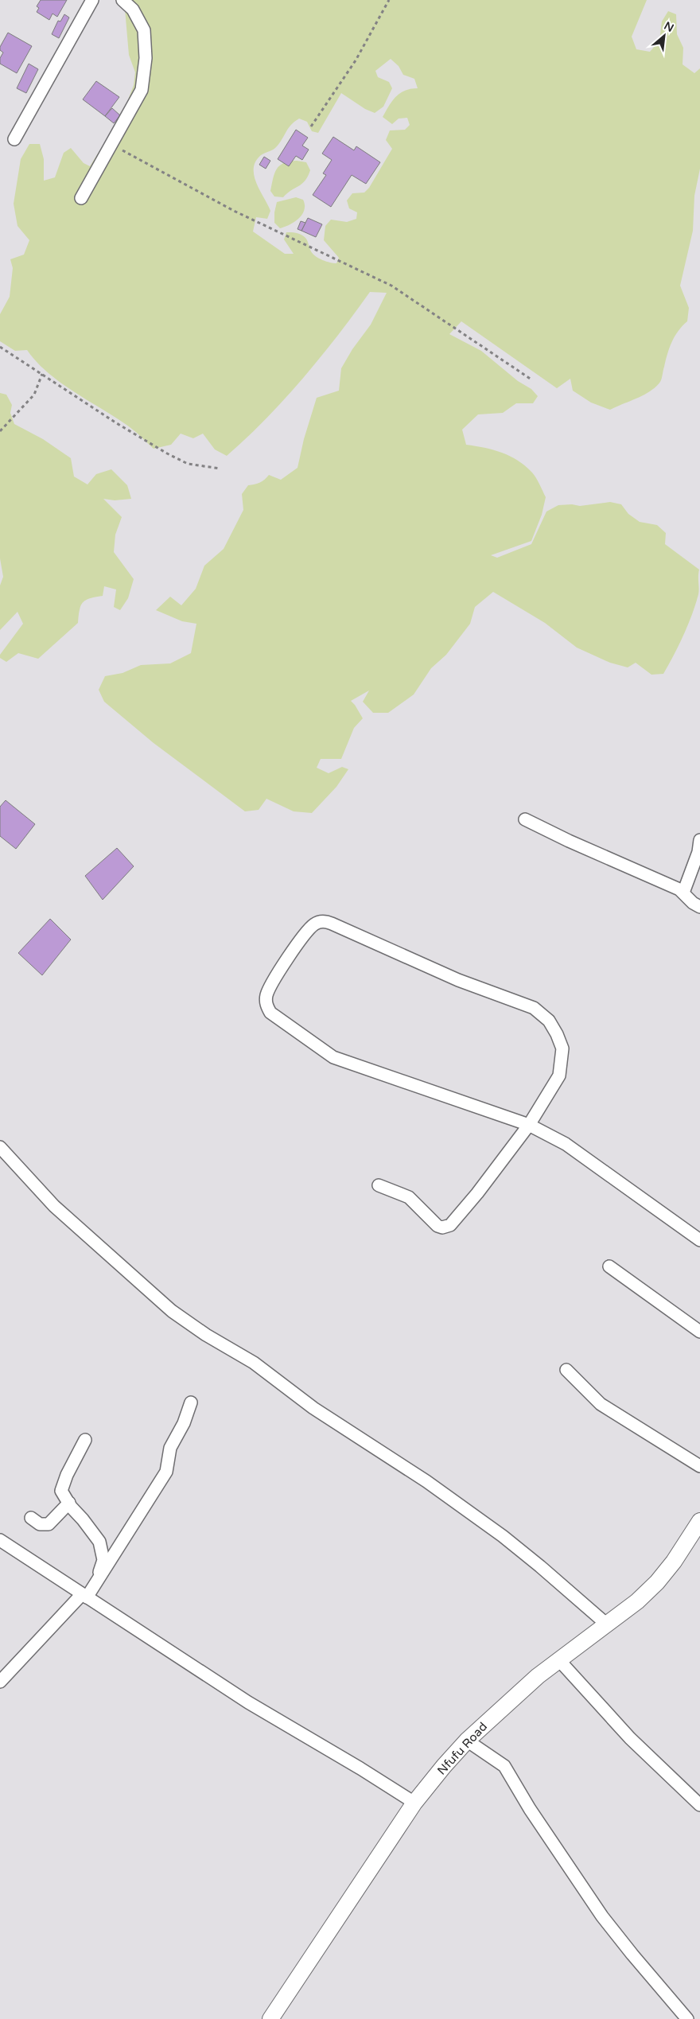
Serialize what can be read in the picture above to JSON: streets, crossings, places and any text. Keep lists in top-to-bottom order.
{
  "streets": {
    "street": ["Nfufu Road"]
  },
  "north": "top right"
}
